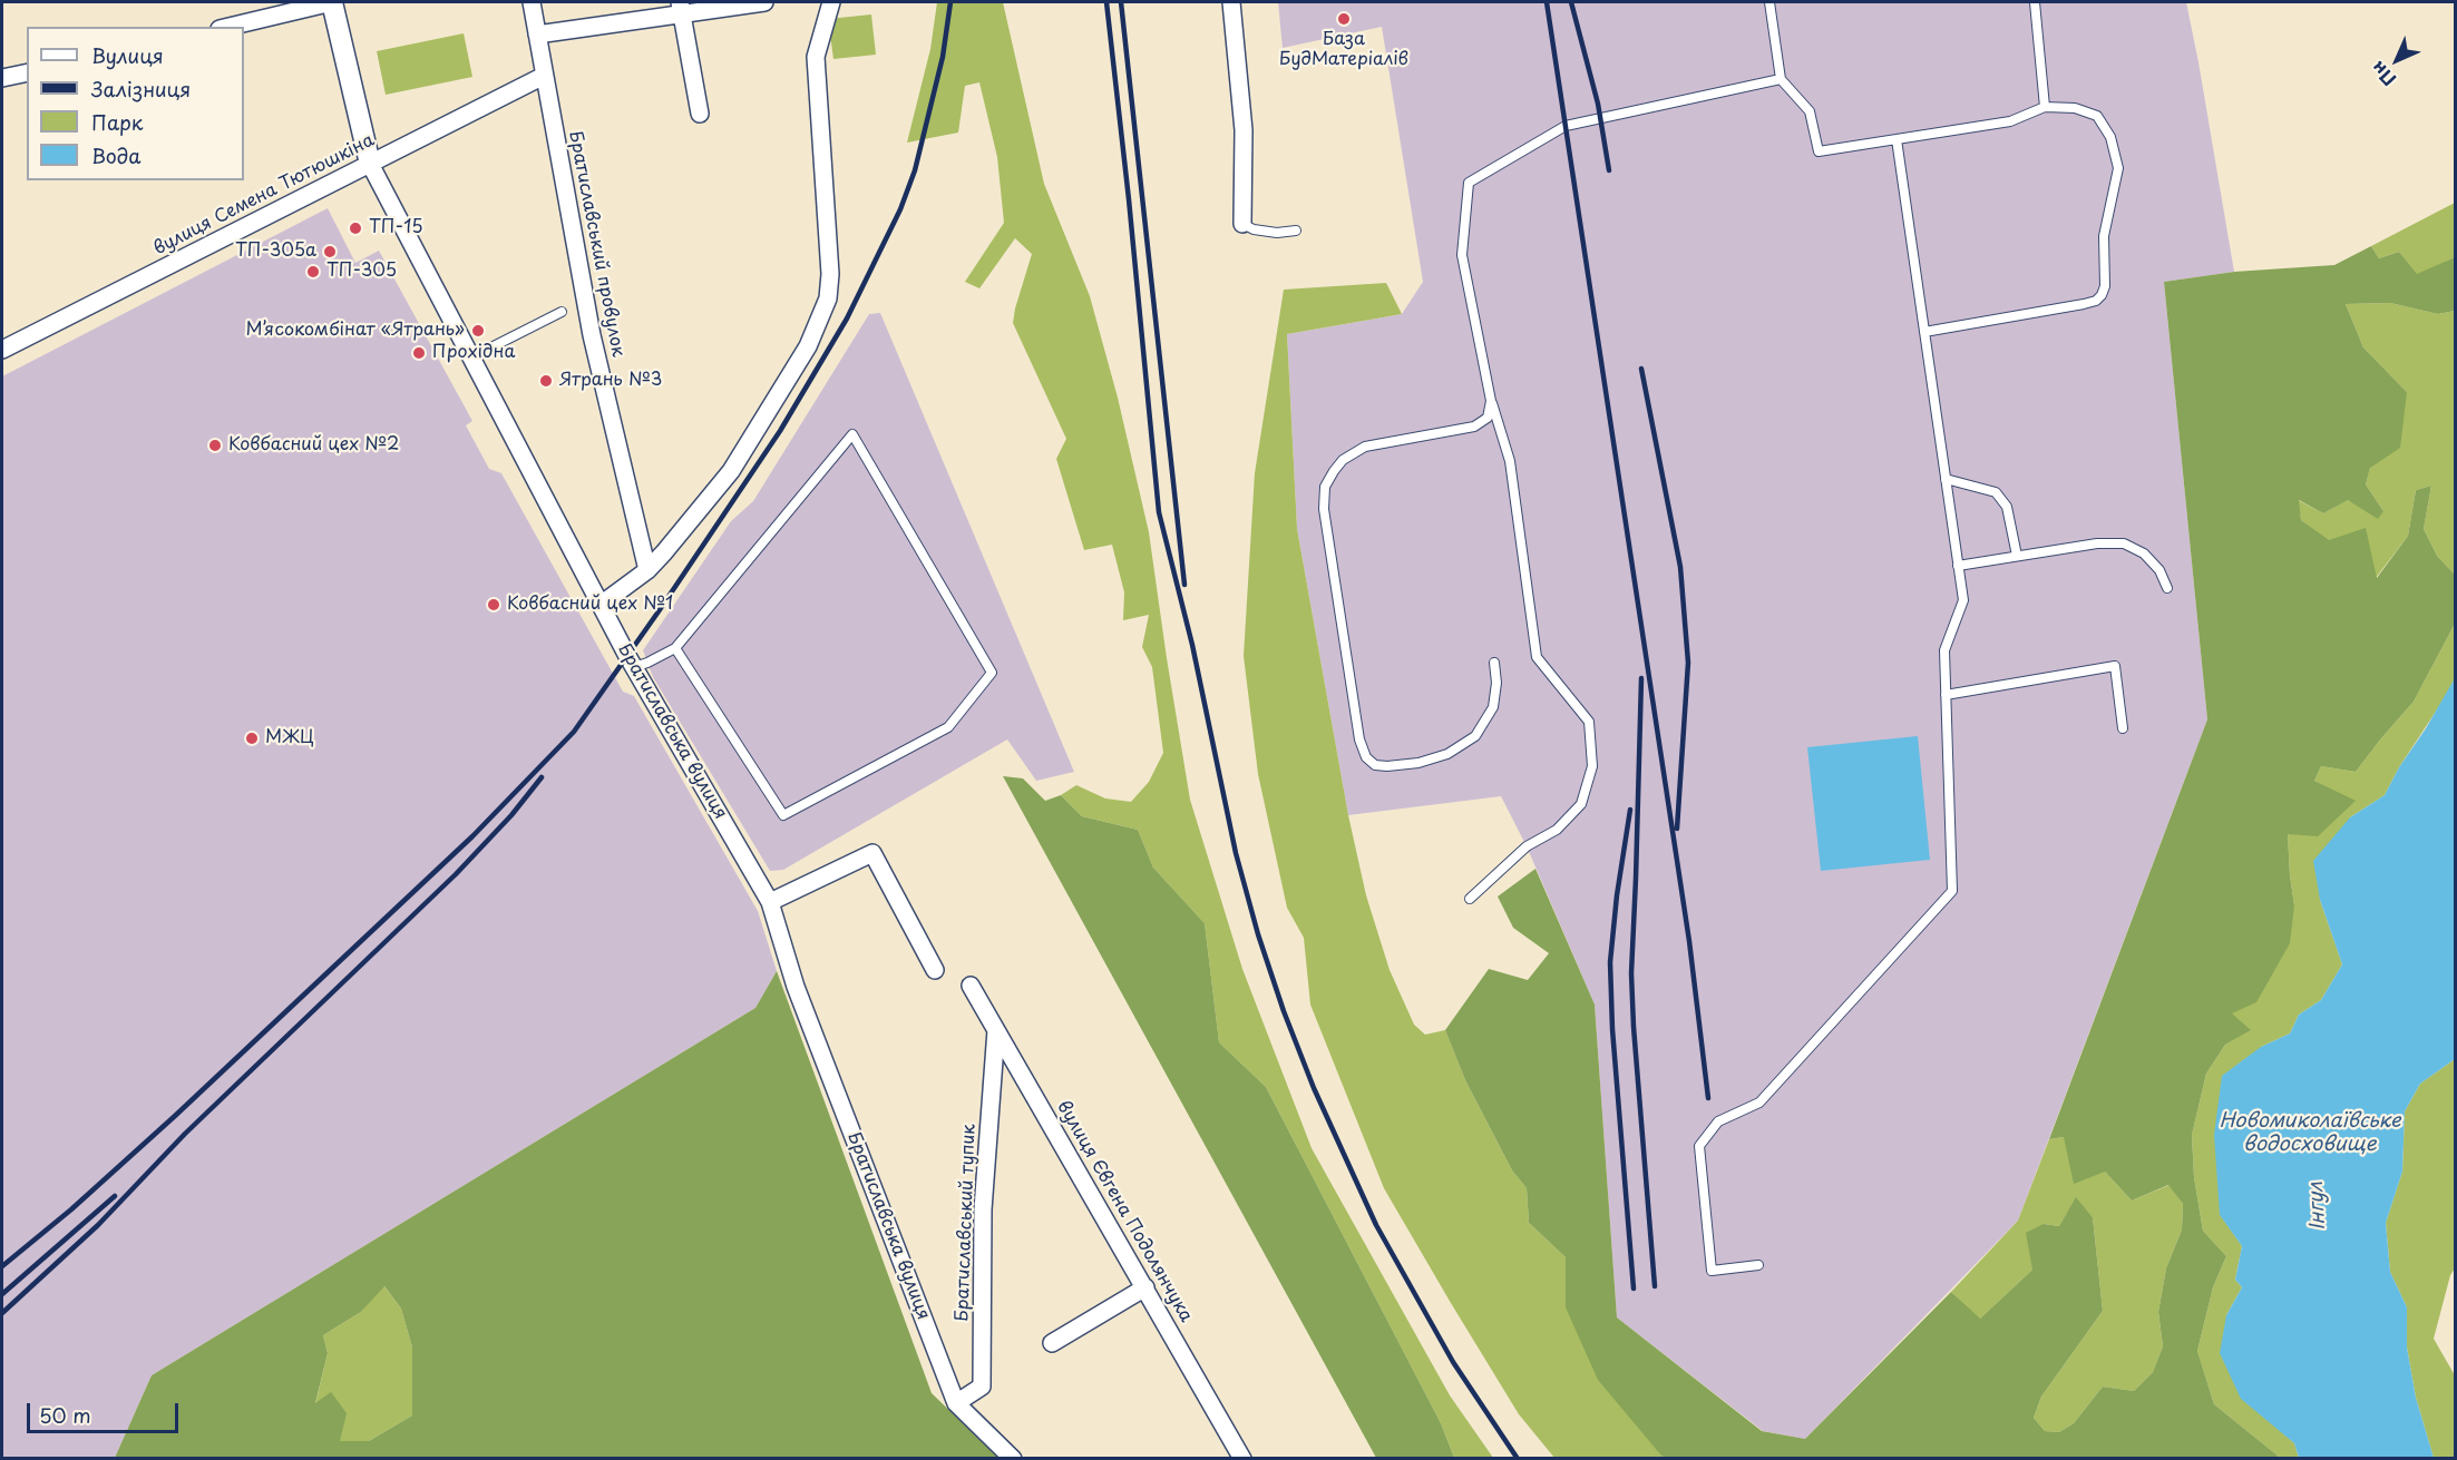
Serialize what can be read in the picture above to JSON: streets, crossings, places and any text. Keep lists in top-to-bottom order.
{
  "streets": {
    "street": [
      "вулиця Семена Тютюшкіна",
      "Братиславський провулок",
      "Братиславська вулиця",
      "вулиця Євгена Подолянчука",
      "Братиславський тупик"
    ]
  },
  "crossings": [
    ["вулиця Семена Тютюшкіна", "Братиславський провулок"],
    ["вулиця Семена Тютюшкіна", "Братиславська вулиця"],
    ["Братиславська вулиця", "Братиславський тупик"],
    ["вулиця Євгена Подолянчука", "Братиславський тупик"]
  ],
  "water": ["Новомиколаївське водосховище", "Інгул"],
  "places": [
    "База БудМатеріалів",
    "ТП-15",
    "ТП-305а",
    "ТП-305",
    "М’ясокомбінат «Ятрань»",
    "Прохідна",
    "Ятрань №3",
    "Ковбасний цех №2",
    "Ковбасний цех №1",
    "МЖЦ"
  ],
  "legend": [
    "Вулиця",
    "Залізниця",
    "Парк",
    "Вода"
  ],
  "scale_bar": "50 m",
  "north": "bottom left"
}
